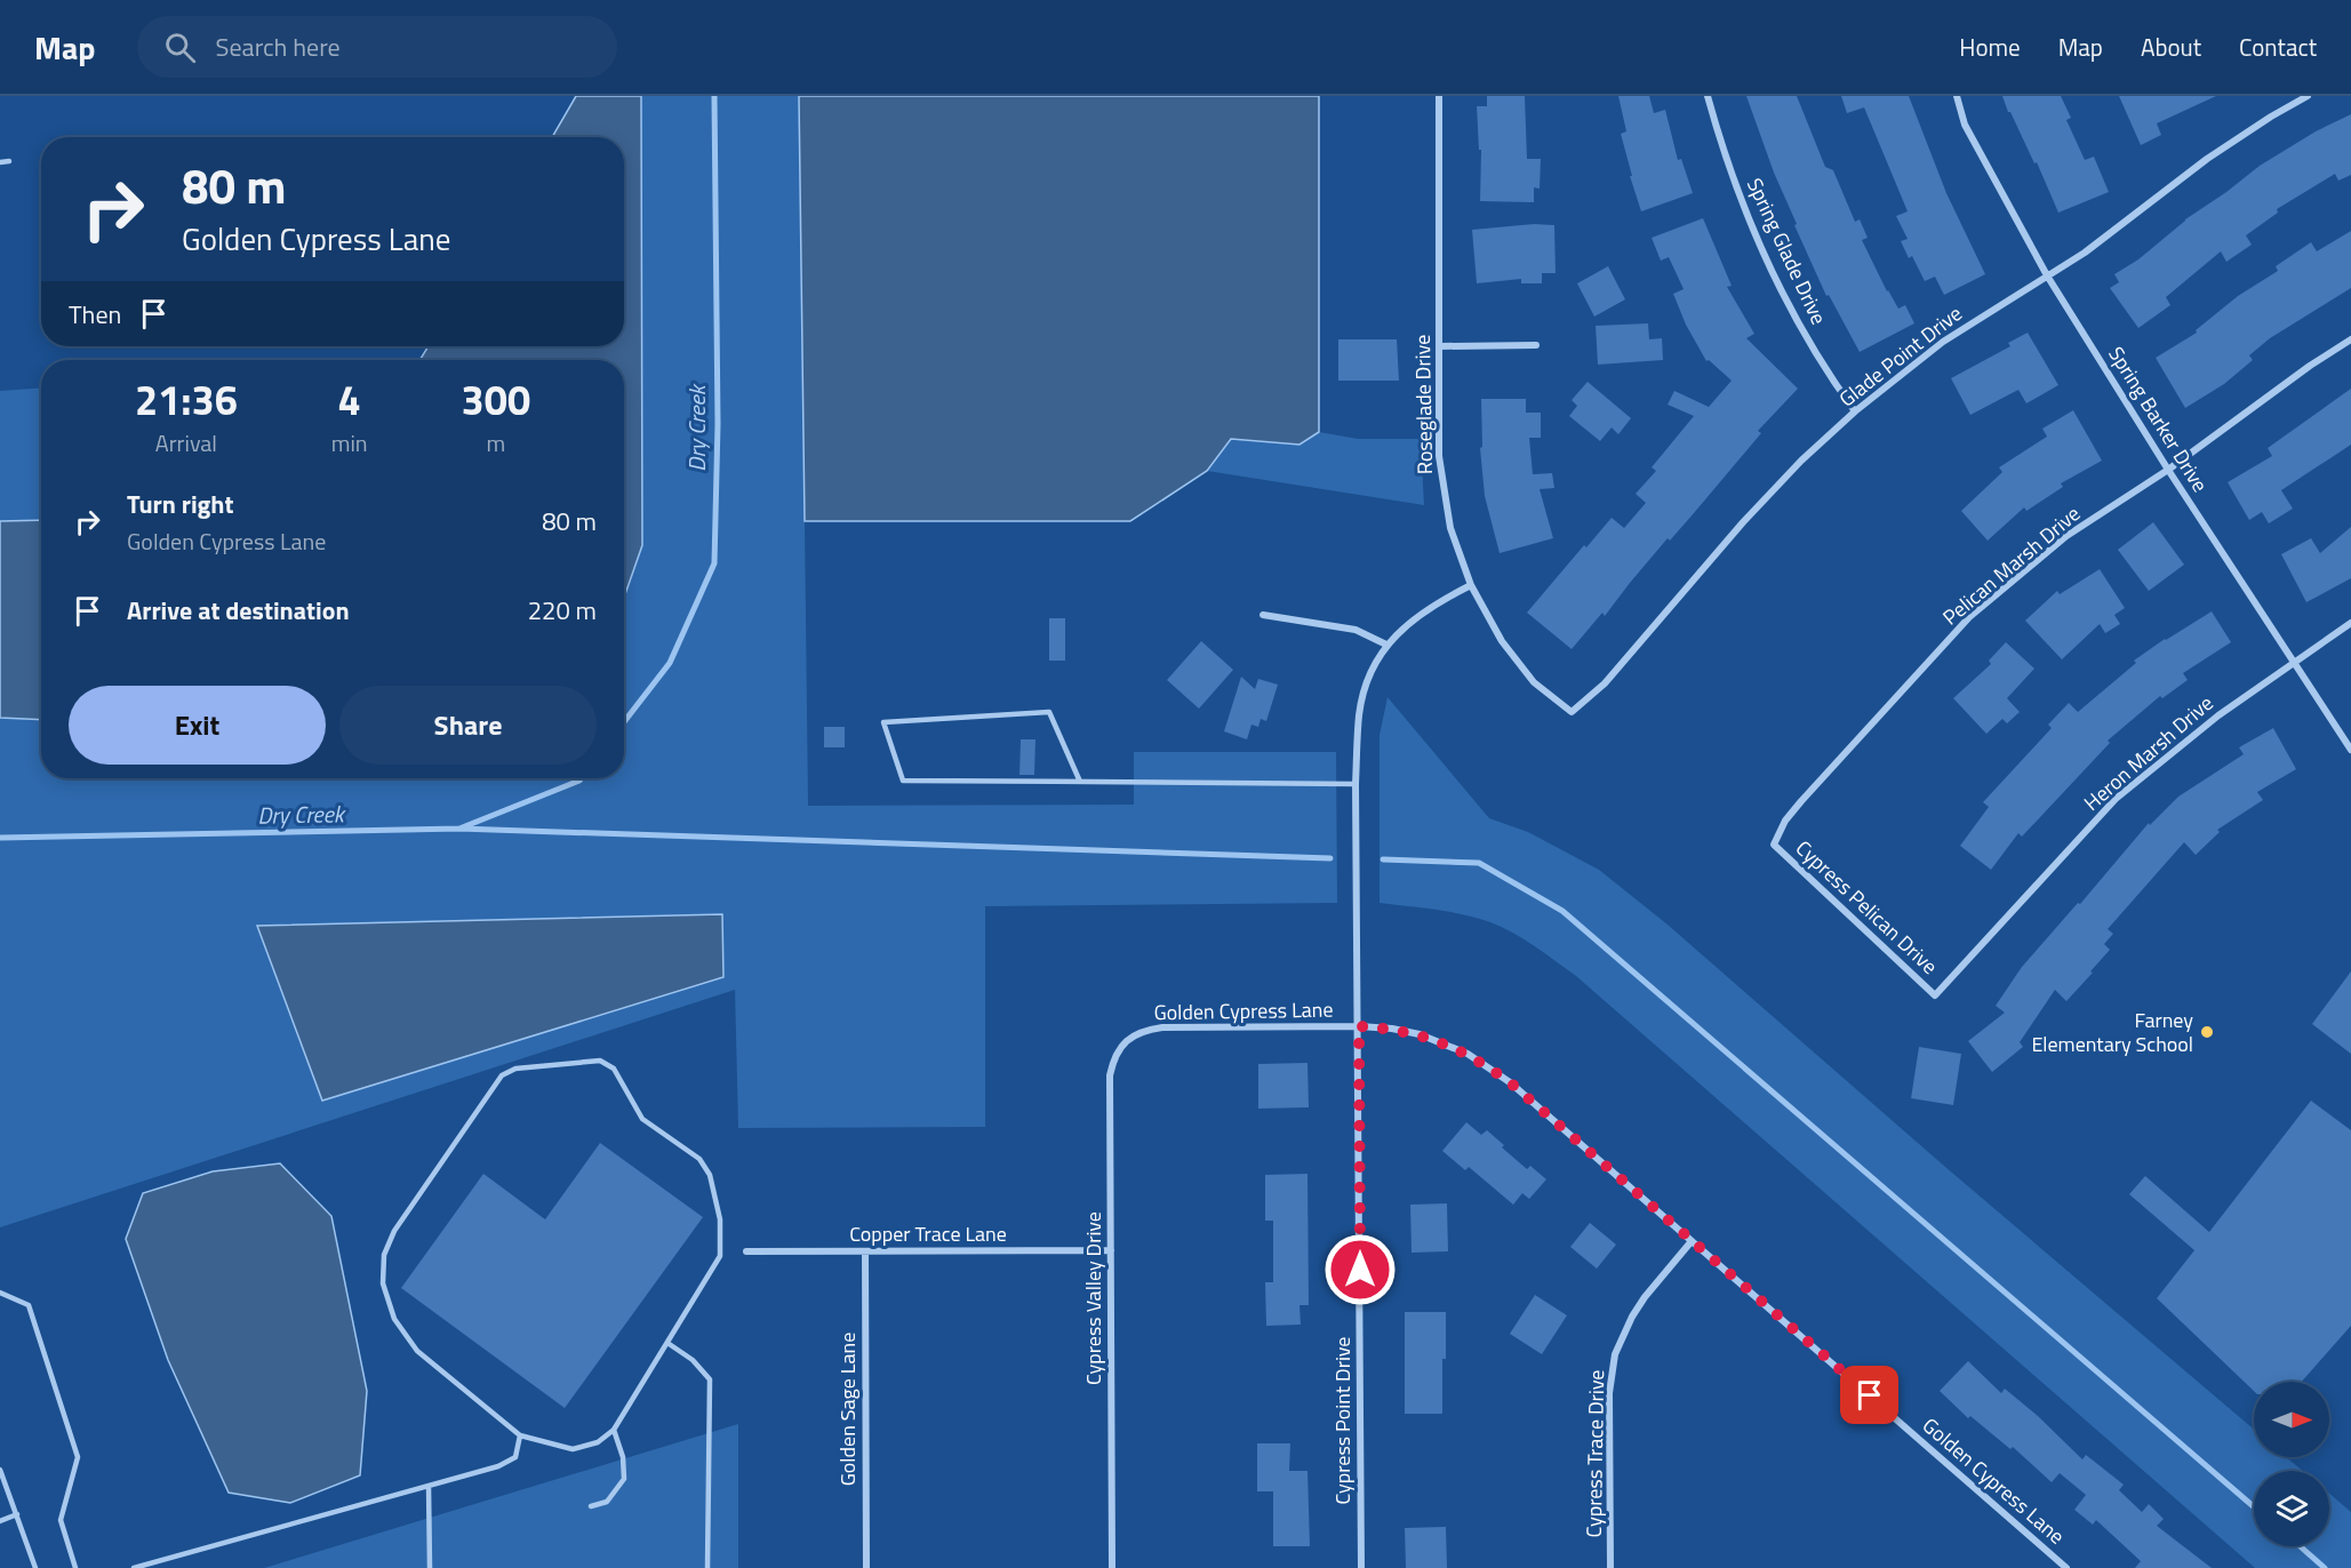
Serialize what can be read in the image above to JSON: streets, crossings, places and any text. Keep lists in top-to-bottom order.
{
  "streets": {
    "street": [
      "Spring Glade Drive",
      "Glade Point Drive",
      "Roseglade Drive",
      "Spring Barker Drive",
      "Pelican Marsh Drive",
      "Heron Marsh Drive",
      "Cypress Pelican Drive",
      "Golden Cypress Lane",
      "Copper Trace Lane",
      "Cypress Valley Drive",
      "Golden Sage Lane",
      "Cypress Point Drive",
      "Cypress Trace Drive"
    ]
  },
  "crossings": [
    ["Spring Glade Drive", "Glade Point Drive"],
    ["Glade Point Drive", "Roseglade Drive"],
    ["Glade Point Drive", "Spring Barker Drive"],
    ["Spring Barker Drive", "Pelican Marsh Drive"],
    ["Spring Barker Drive", "Heron Marsh Drive"],
    ["Pelican Marsh Drive", "Cypress Pelican Drive"],
    ["Heron Marsh Drive", "Cypress Pelican Drive"],
    ["Golden Cypress Lane", "Cypress Valley Drive"],
    ["Golden Cypress Lane", "Cypress Point Drive"],
    ["Golden Cypress Lane", "Cypress Trace Drive"],
    ["Copper Trace Lane", "Cypress Valley Drive"],
    ["Copper Trace Lane", "Golden Sage Lane"]
  ],
  "water": ["Dry Creek"],
  "places": ["Farney Elementary School"],
  "north": "right",
  "page": {
    "header": "Map",
    "search": "Search here",
    "nav": [
      "Home",
      "Map",
      "About",
      "Contact"
    ],
    "turn": ["80 m", "Golden Cypress Lane"],
    "then": "Then",
    "eta": [
      "21:36",
      "Arrival",
      "4",
      "min",
      "300",
      "m"
    ],
    "list": [
      {
        "name": "Turn right",
        "note": "Golden Cypress Lane",
        "value": "80 m"
      },
      {
        "name": "Arrive at destination",
        "value": "220 m"
      }
    ],
    "buttons": ["Exit", "Share"]
  }
}
